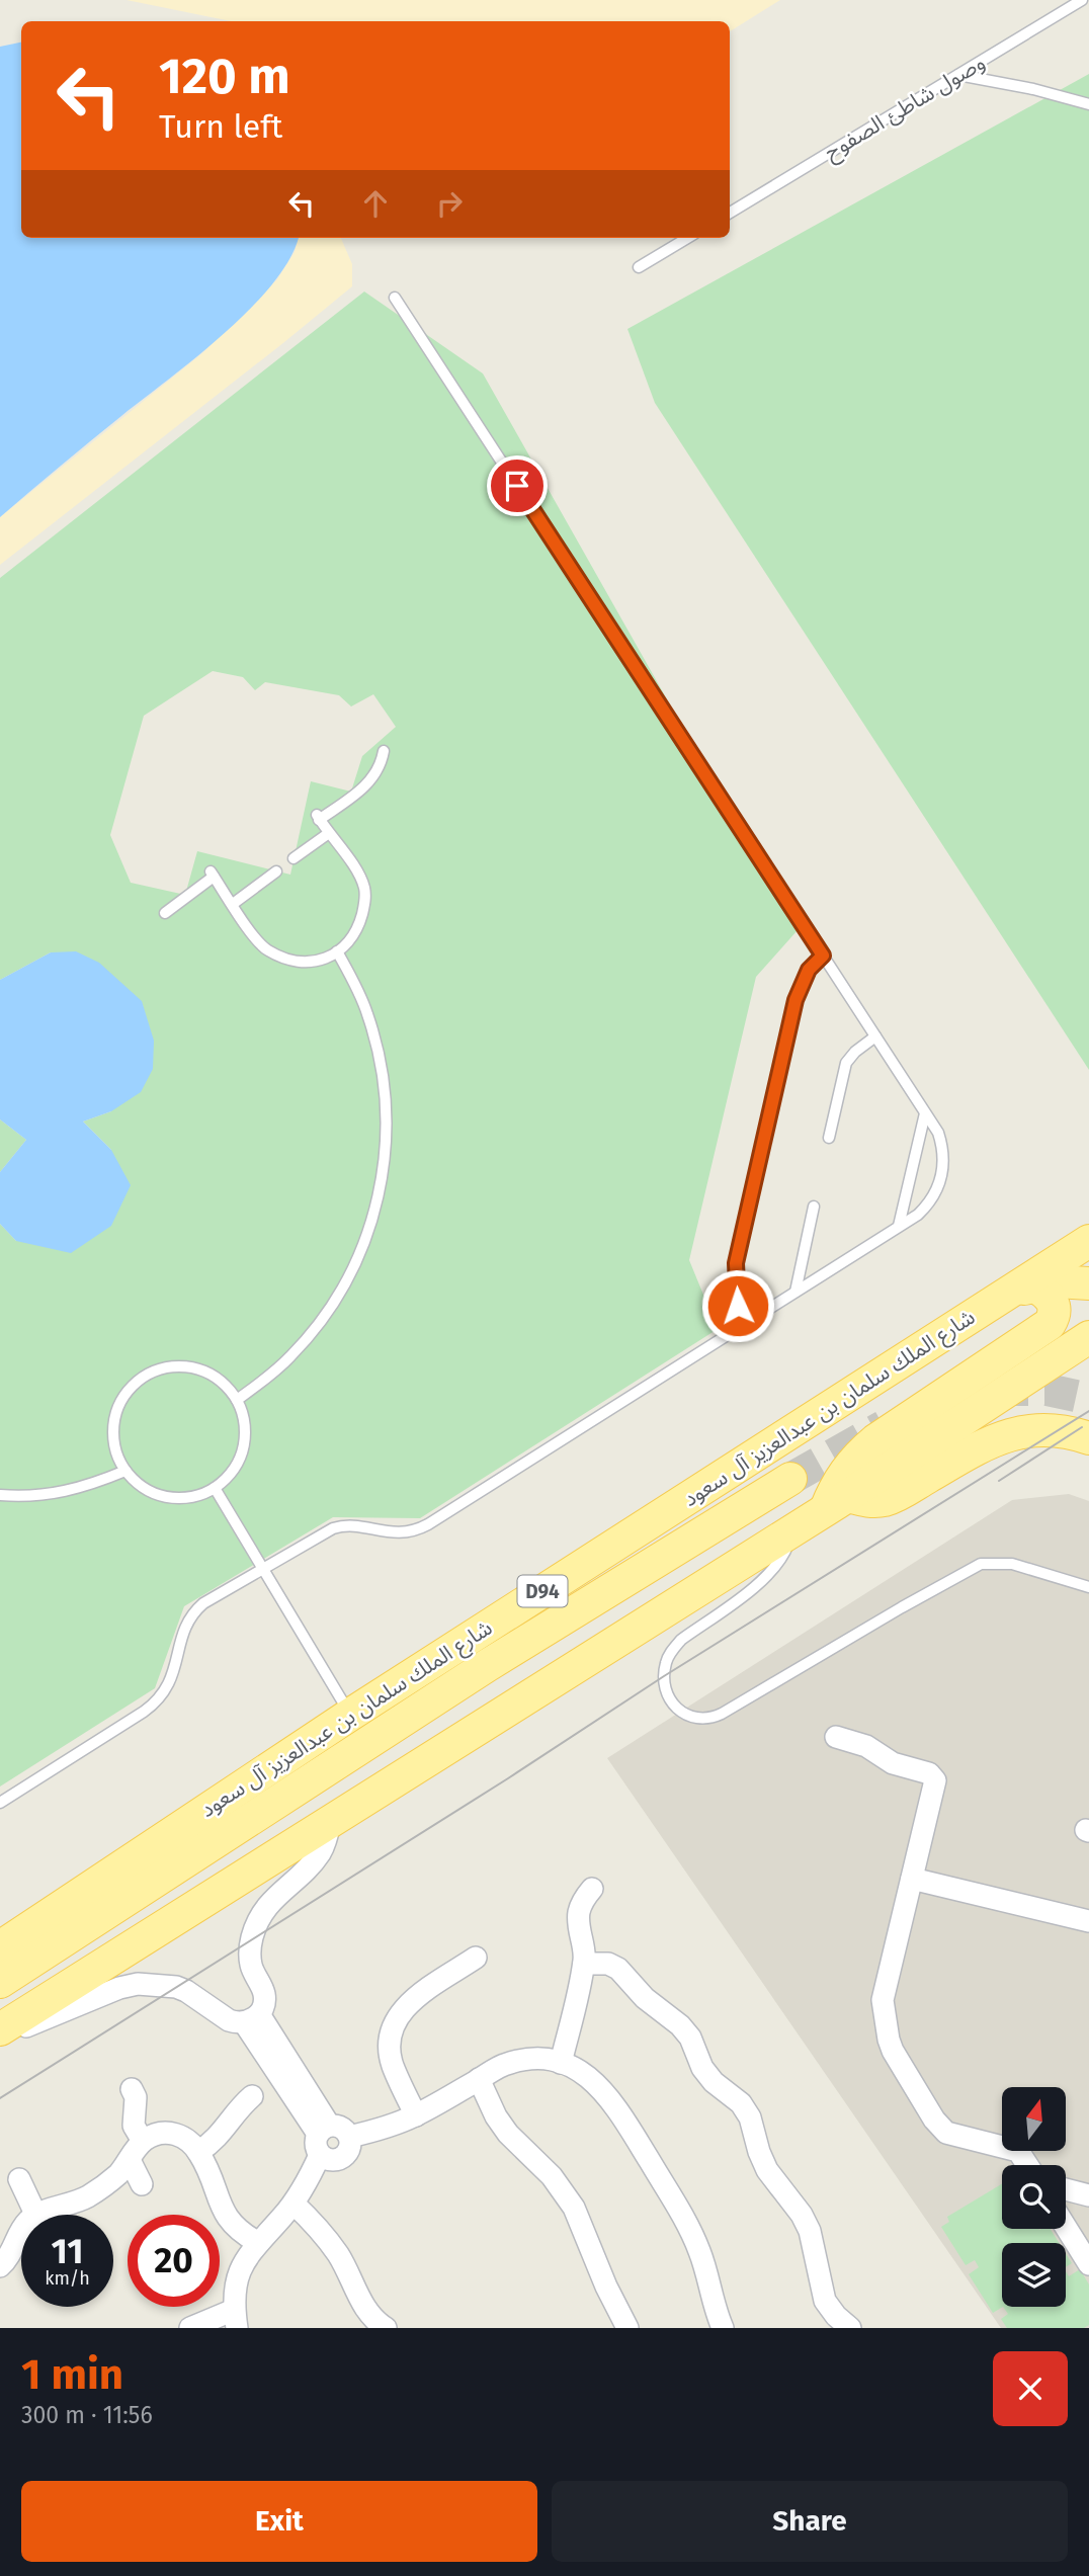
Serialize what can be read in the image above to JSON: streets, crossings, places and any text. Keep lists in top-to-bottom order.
{
  "streets": {
    "main road": ["شارع الملك سلمان بن عبدالعزيز آل سعود", "D94"],
    "lane": ["وصول شاطئ الصفوح"]
  },
  "north": "top",
  "page": {
    "turn": ["120 m", "Turn left"],
    "speed": "11 km/h",
    "limit": "20",
    "heading": ["1 min", "300 m · 11:56"],
    "buttons": ["Exit", "Share"]
  }
}
